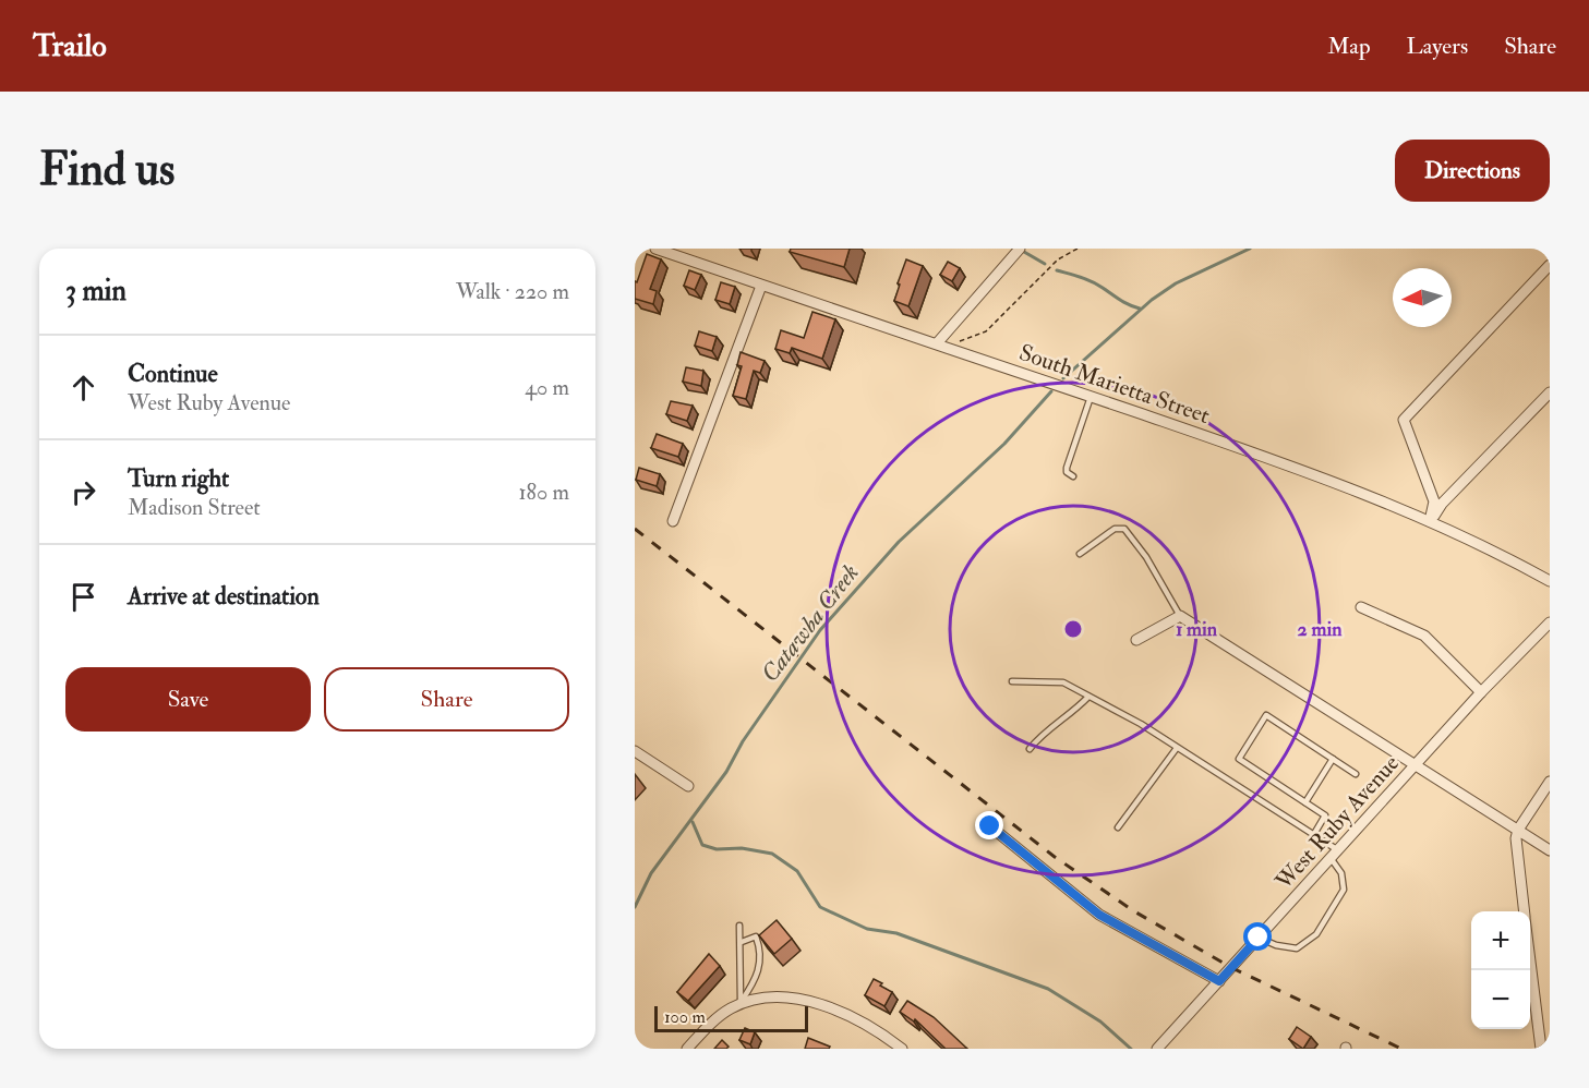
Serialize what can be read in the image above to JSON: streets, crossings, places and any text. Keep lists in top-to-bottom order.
{
  "streets": {
    "street": ["South Marietta Street", "West Ruby Avenue"]
  },
  "water": ["Catawba Creek"],
  "scale_bar": "100 m",
  "north": "left",
  "page": {
    "header": "Trailo",
    "nav": ["Map", "Layers", "Share"],
    "buttons": [
      "Directions",
      ["Save", "Share"]
    ],
    "title": "Find us",
    "heading": ["3 min", "Walk · 220 m"],
    "list": [
      ["Continue", "West Ruby Avenue", "40 m"],
      ["Turn right", "Madison Street", "180 m"],
      "Arrive at destination"
    ],
    "map_buttons": ["+", "−"],
    "scale": "100 m"
  },
  "rings": ["1 min", "2 min"]
}
